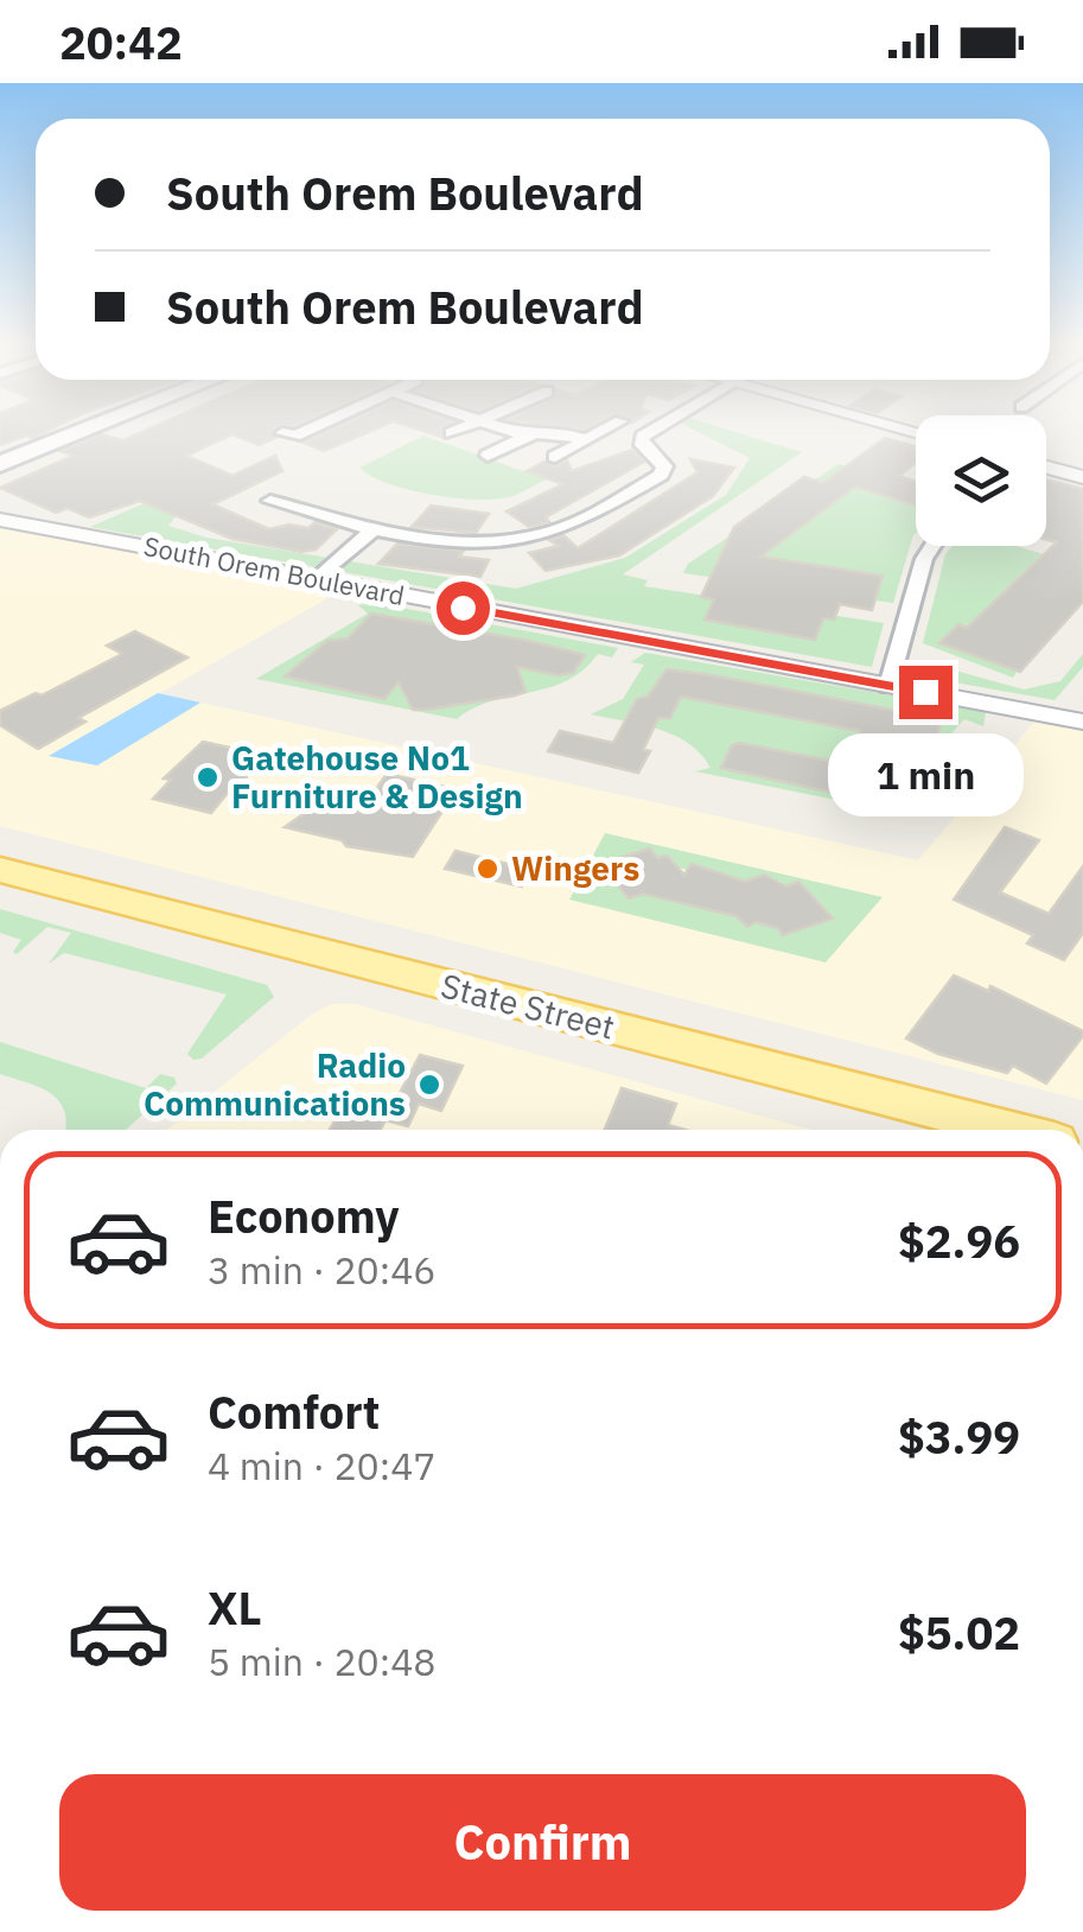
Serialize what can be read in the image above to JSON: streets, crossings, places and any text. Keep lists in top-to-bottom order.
{
  "streets": {
    "main road": ["State Street"],
    "street": ["South Orem Boulevard"]
  },
  "places": ["Gatehouse No1 Furniture & Design", "Wingers", "Radio Communications"],
  "page": {
    "status": "20:42",
    "banner": ["South Orem Boulevard", "South Orem Boulevard"],
    "bubble": "1 min",
    "list": [
      {
        "name": "Economy",
        "note": "3 min · 20:46",
        "value": "$2.96"
      },
      {
        "name": "Comfort",
        "note": "4 min · 20:47",
        "value": "$3.99"
      },
      {
        "name": "XL",
        "note": "5 min · 20:48",
        "value": "$5.02"
      }
    ],
    "buttons": "Confirm"
  }
}
